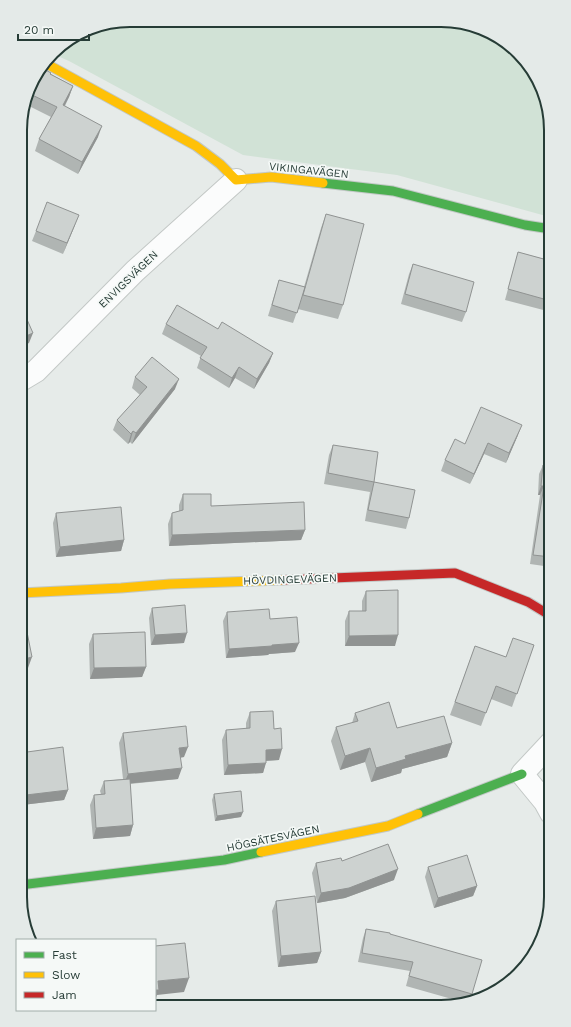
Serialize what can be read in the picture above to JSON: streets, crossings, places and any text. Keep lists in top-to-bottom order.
{
  "streets": {
    "street": [
      "VIKINGAVÄGEN",
      "ENVIGSVÄGEN",
      "HÖVDINGEVÄGEN",
      "HÖGSÄTESVÄGEN"
    ]
  },
  "crossings": [
    ["VIKINGAVÄGEN", "ENVIGSVÄGEN"]
  ],
  "legend": ["Fast", "Slow", "Jam"],
  "scale_bar": "20 m"
}
